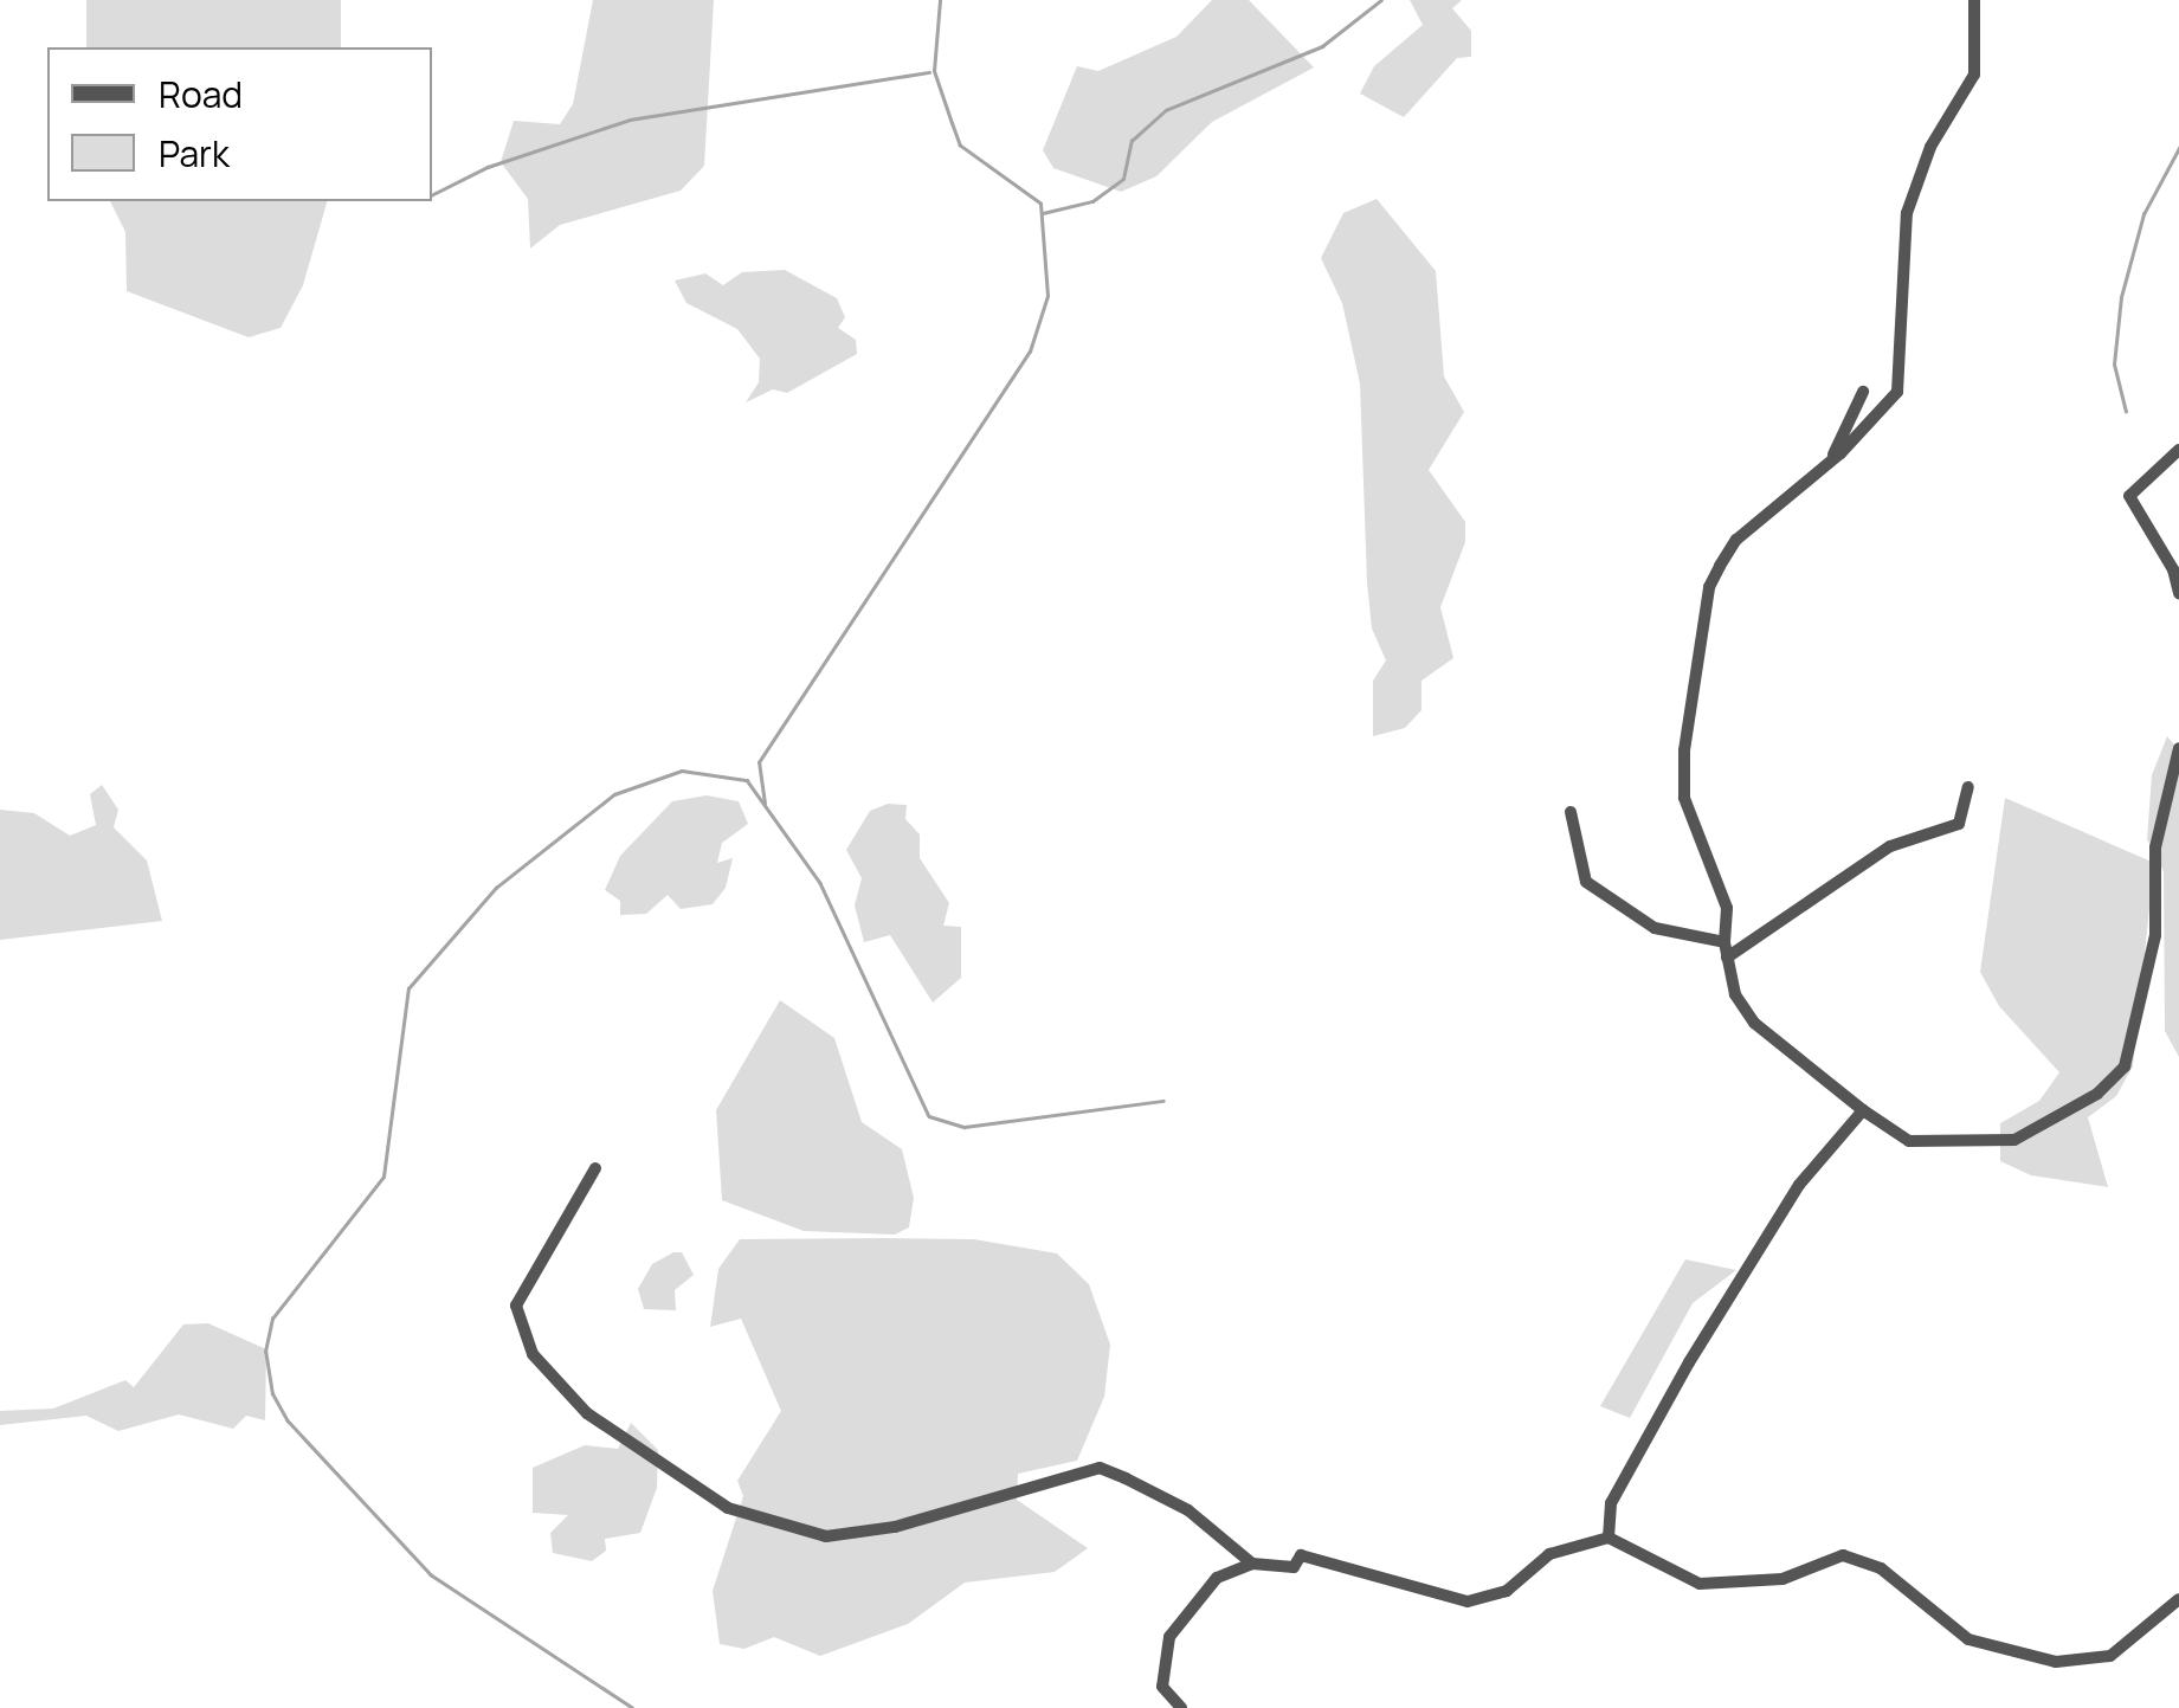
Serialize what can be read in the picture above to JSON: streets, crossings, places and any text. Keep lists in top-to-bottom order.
{
  "legend": ["Road", "Park"]
}
